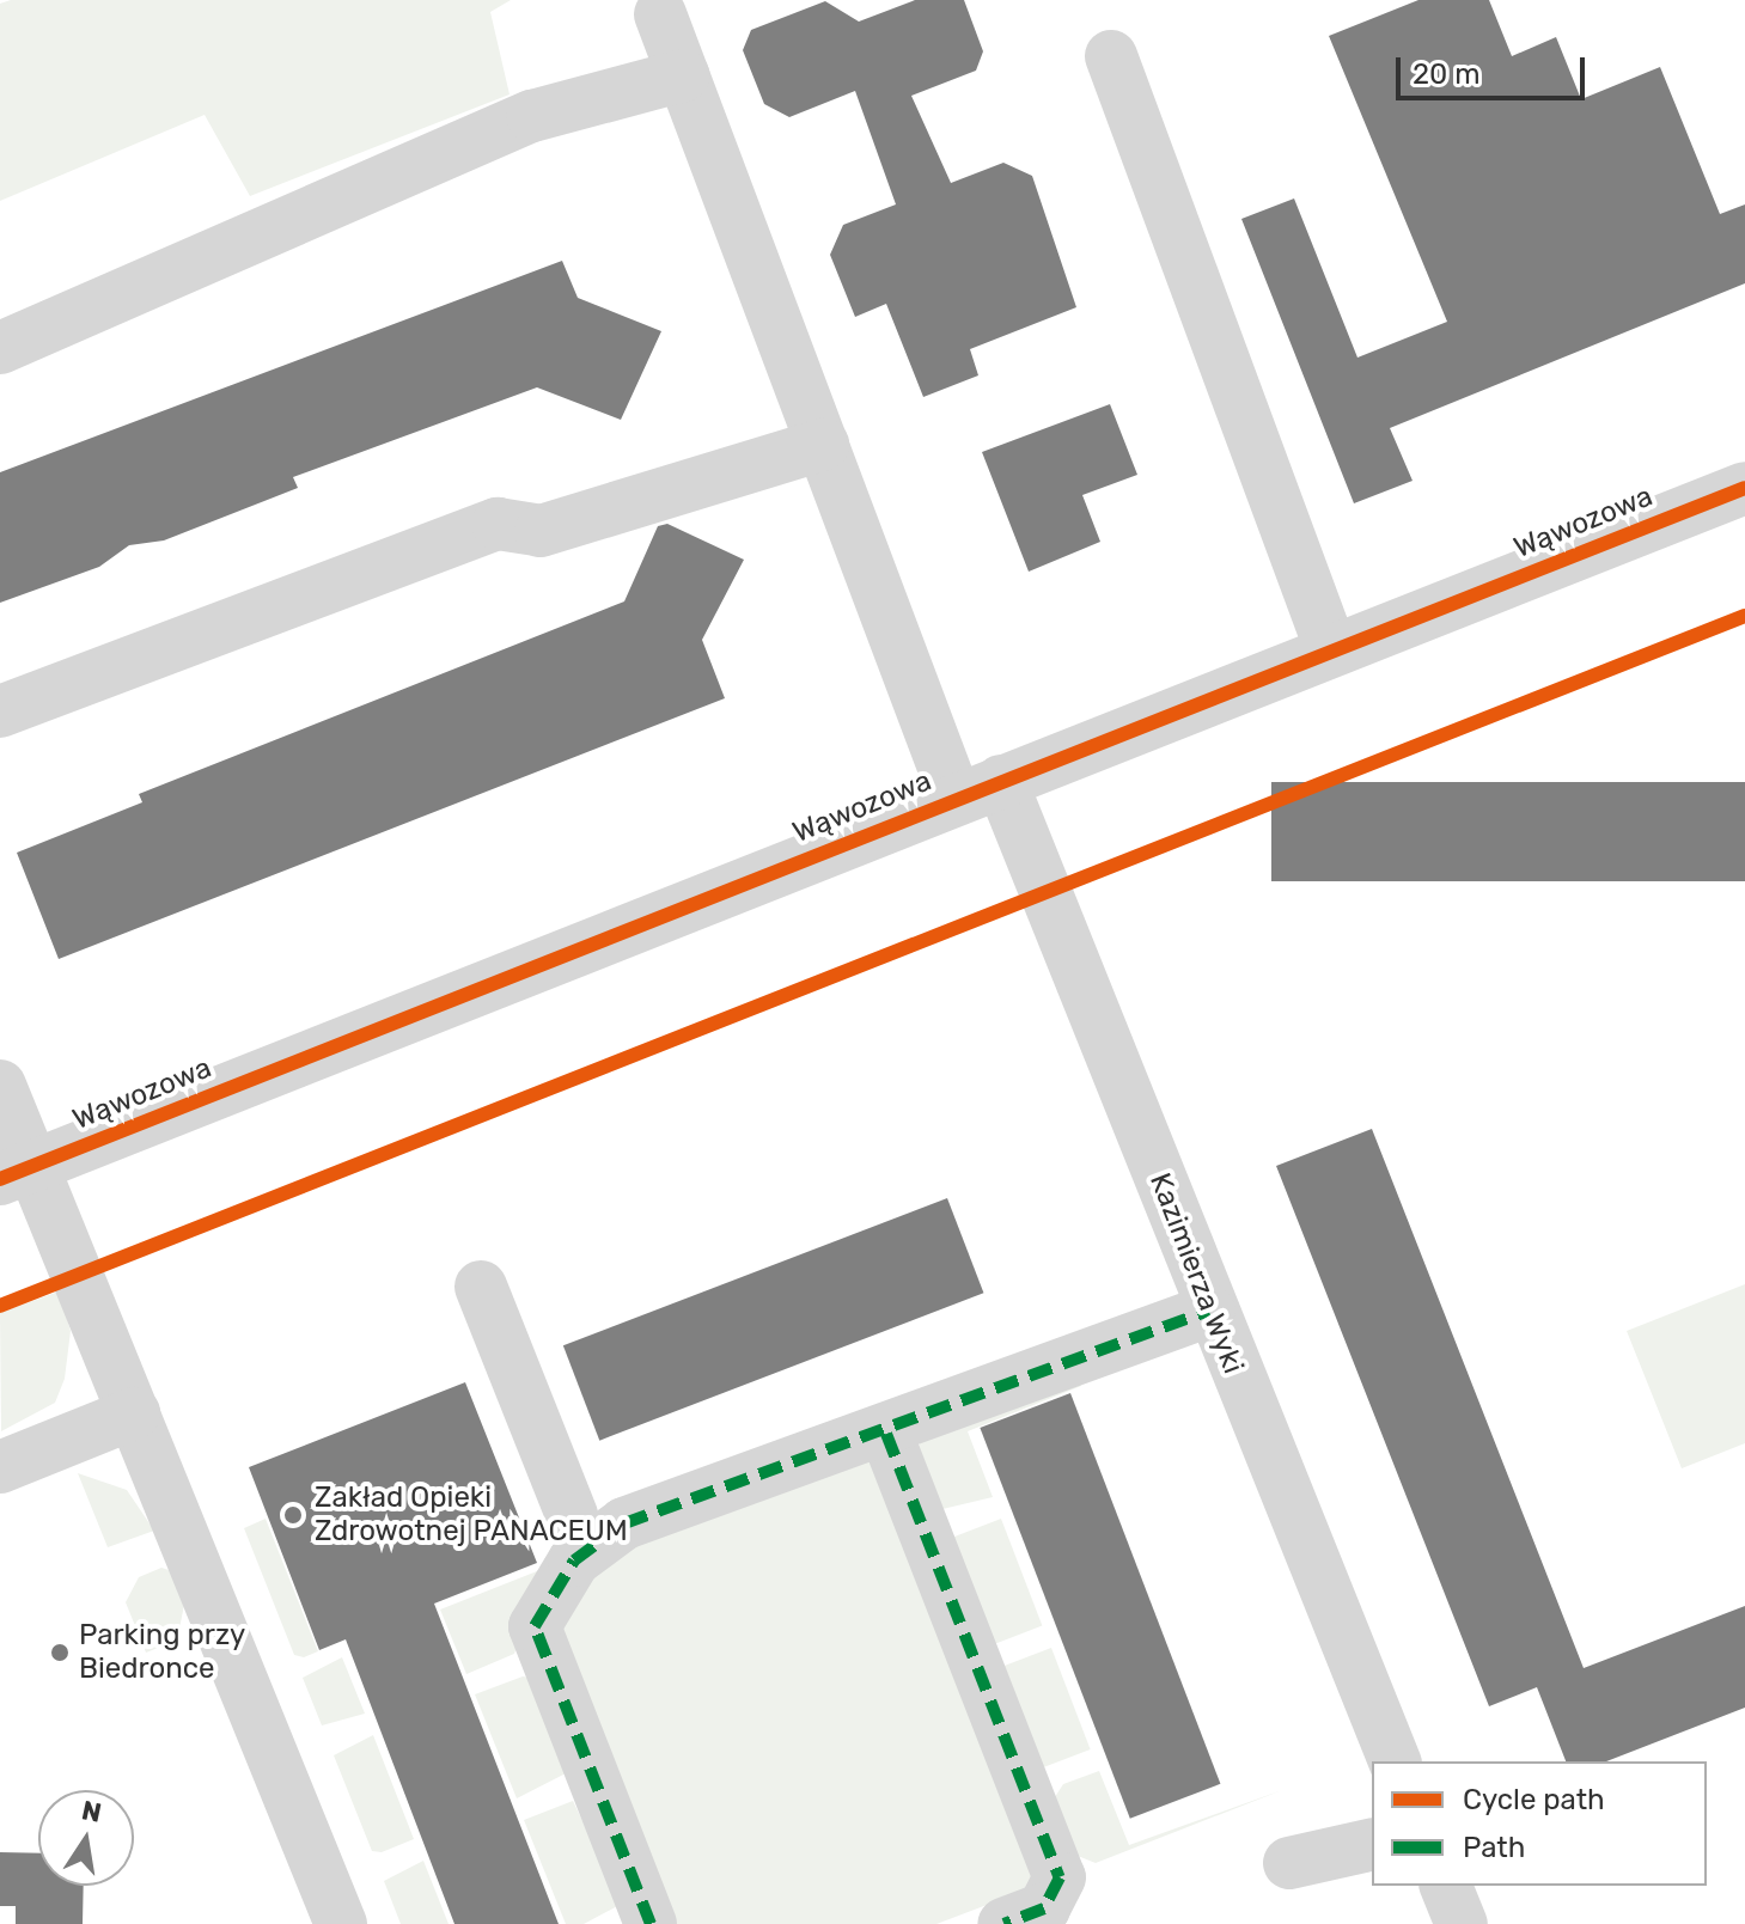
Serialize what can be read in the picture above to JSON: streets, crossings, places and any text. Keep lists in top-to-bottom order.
{
  "streets": {
    "street": ["Wąwozowa", "Kazimierza Wyki"]
  },
  "crossings": [
    ["Wąwozowa", "Kazimierza Wyki"]
  ],
  "places": ["Zakład Opieki Zdrowotnej PANACEUM", "Parking przy Biedronce"],
  "legend": ["Cycle path", "Path"],
  "scale_bar": "20 m",
  "north": "top"
}
